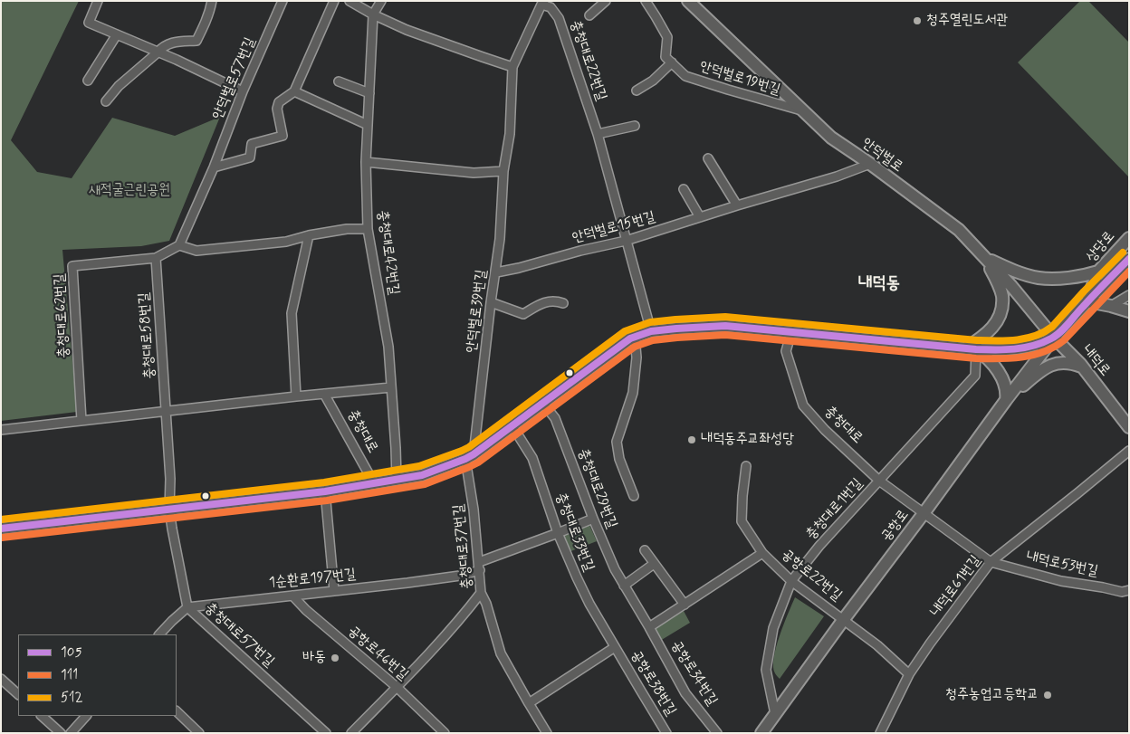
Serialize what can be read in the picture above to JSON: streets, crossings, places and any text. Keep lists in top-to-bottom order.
{
  "streets": {
    "street": [
      "충청대로22번길",
      "안덕벌로57번길",
      "안덕벌로19번길",
      "안덕벌로",
      "안덕벌로15번길",
      "상당로",
      "충청대로42번길",
      "안덕벌로39번길",
      "충청대로62번길",
      "충청대로58번길",
      "내덕로",
      "충청대로",
      "충청대로29번길",
      "충청대로1번길",
      "공항로",
      "충청대로33번길",
      "충청대로37번길",
      "내덕로53번길",
      "공항로22번길",
      "1순환로197번길",
      "내덕로61번길",
      "충청대로57번길",
      "공항로46번길",
      "공항로34번길",
      "공항로38번길"
    ]
  },
  "crossings": [
    ["충청대로22번길", "안덕벌로15번길"],
    ["충청대로22번길", "안덕벌로39번길"],
    ["안덕벌로57번길", "충청대로62번길"],
    ["안덕벌로19번길", "안덕벌로"],
    ["안덕벌로", "안덕벌로15번길"],
    ["안덕벌로", "상당로"],
    ["안덕벌로", "내덕로"],
    ["안덕벌로", "공항로"],
    ["안덕벌로15번길", "안덕벌로39번길"],
    ["상당로", "내덕로"],
    ["상당로", "공항로"],
    ["안덕벌로39번길", "충청대로37번길"],
    ["충청대로62번길", "충청대로58번길"],
    ["충청대로58번길", "충청대로57번길"],
    ["내덕로", "공항로"],
    ["충청대로", "충청대로1번길"],
    ["충청대로", "공항로"],
    ["충청대로", "내덕로53번길"],
    ["충청대로", "내덕로61번길"],
    ["충청대로29번길", "공항로22번길"],
    ["충청대로29번길", "1순환로197번길"],
    ["충청대로29번길", "공항로34번길"],
    ["충청대로1번길", "공항로"],
    ["충청대로1번길", "공항로22번길"],
    ["공항로", "공항로22번길"],
    ["충청대로33번길", "1순환로197번길"],
    ["충청대로33번길", "공항로38번길"],
    ["충청대로37번길", "1순환로197번길"],
    ["내덕로53번길", "내덕로61번길"],
    ["공항로22번길", "내덕로61번길"],
    ["공항로22번길", "공항로34번길"],
    ["1순환로197번길", "충청대로57번길"],
    ["1순환로197번길", "공항로46번길"]
  ],
  "districts": ["내덕동"],
  "parks": ["새적굴근린공원"],
  "places": [
    "청주열린도서관",
    "내덕동주교좌성당",
    "바동",
    "청주농업고등학교"
  ],
  "lines": ["transit line 512", "transit line 105", "transit line 111"],
  "legend": ["105", "111", "512"]
}
